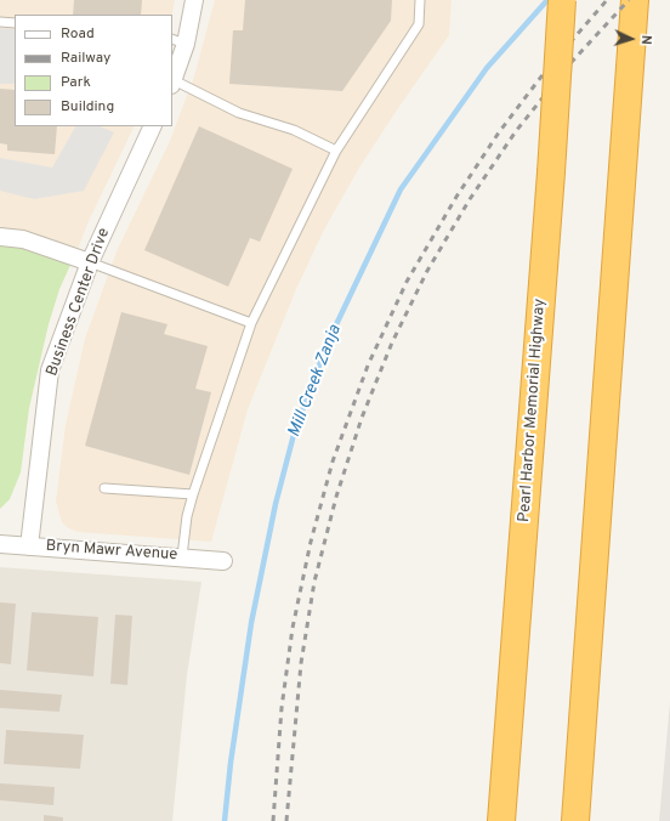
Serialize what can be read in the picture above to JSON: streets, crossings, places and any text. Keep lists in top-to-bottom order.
{
  "streets": {
    "highway": ["Pearl Harbor Memorial Highway"],
    "street": ["Business Center Drive", "Bryn Mawr Avenue"]
  },
  "crossings": [
    ["Business Center Drive", "Bryn Mawr Avenue"]
  ],
  "water": ["Mill Creek Zanja"],
  "legend": [
    "Road",
    "Railway",
    "Park",
    "Building"
  ],
  "north": "right"
}
